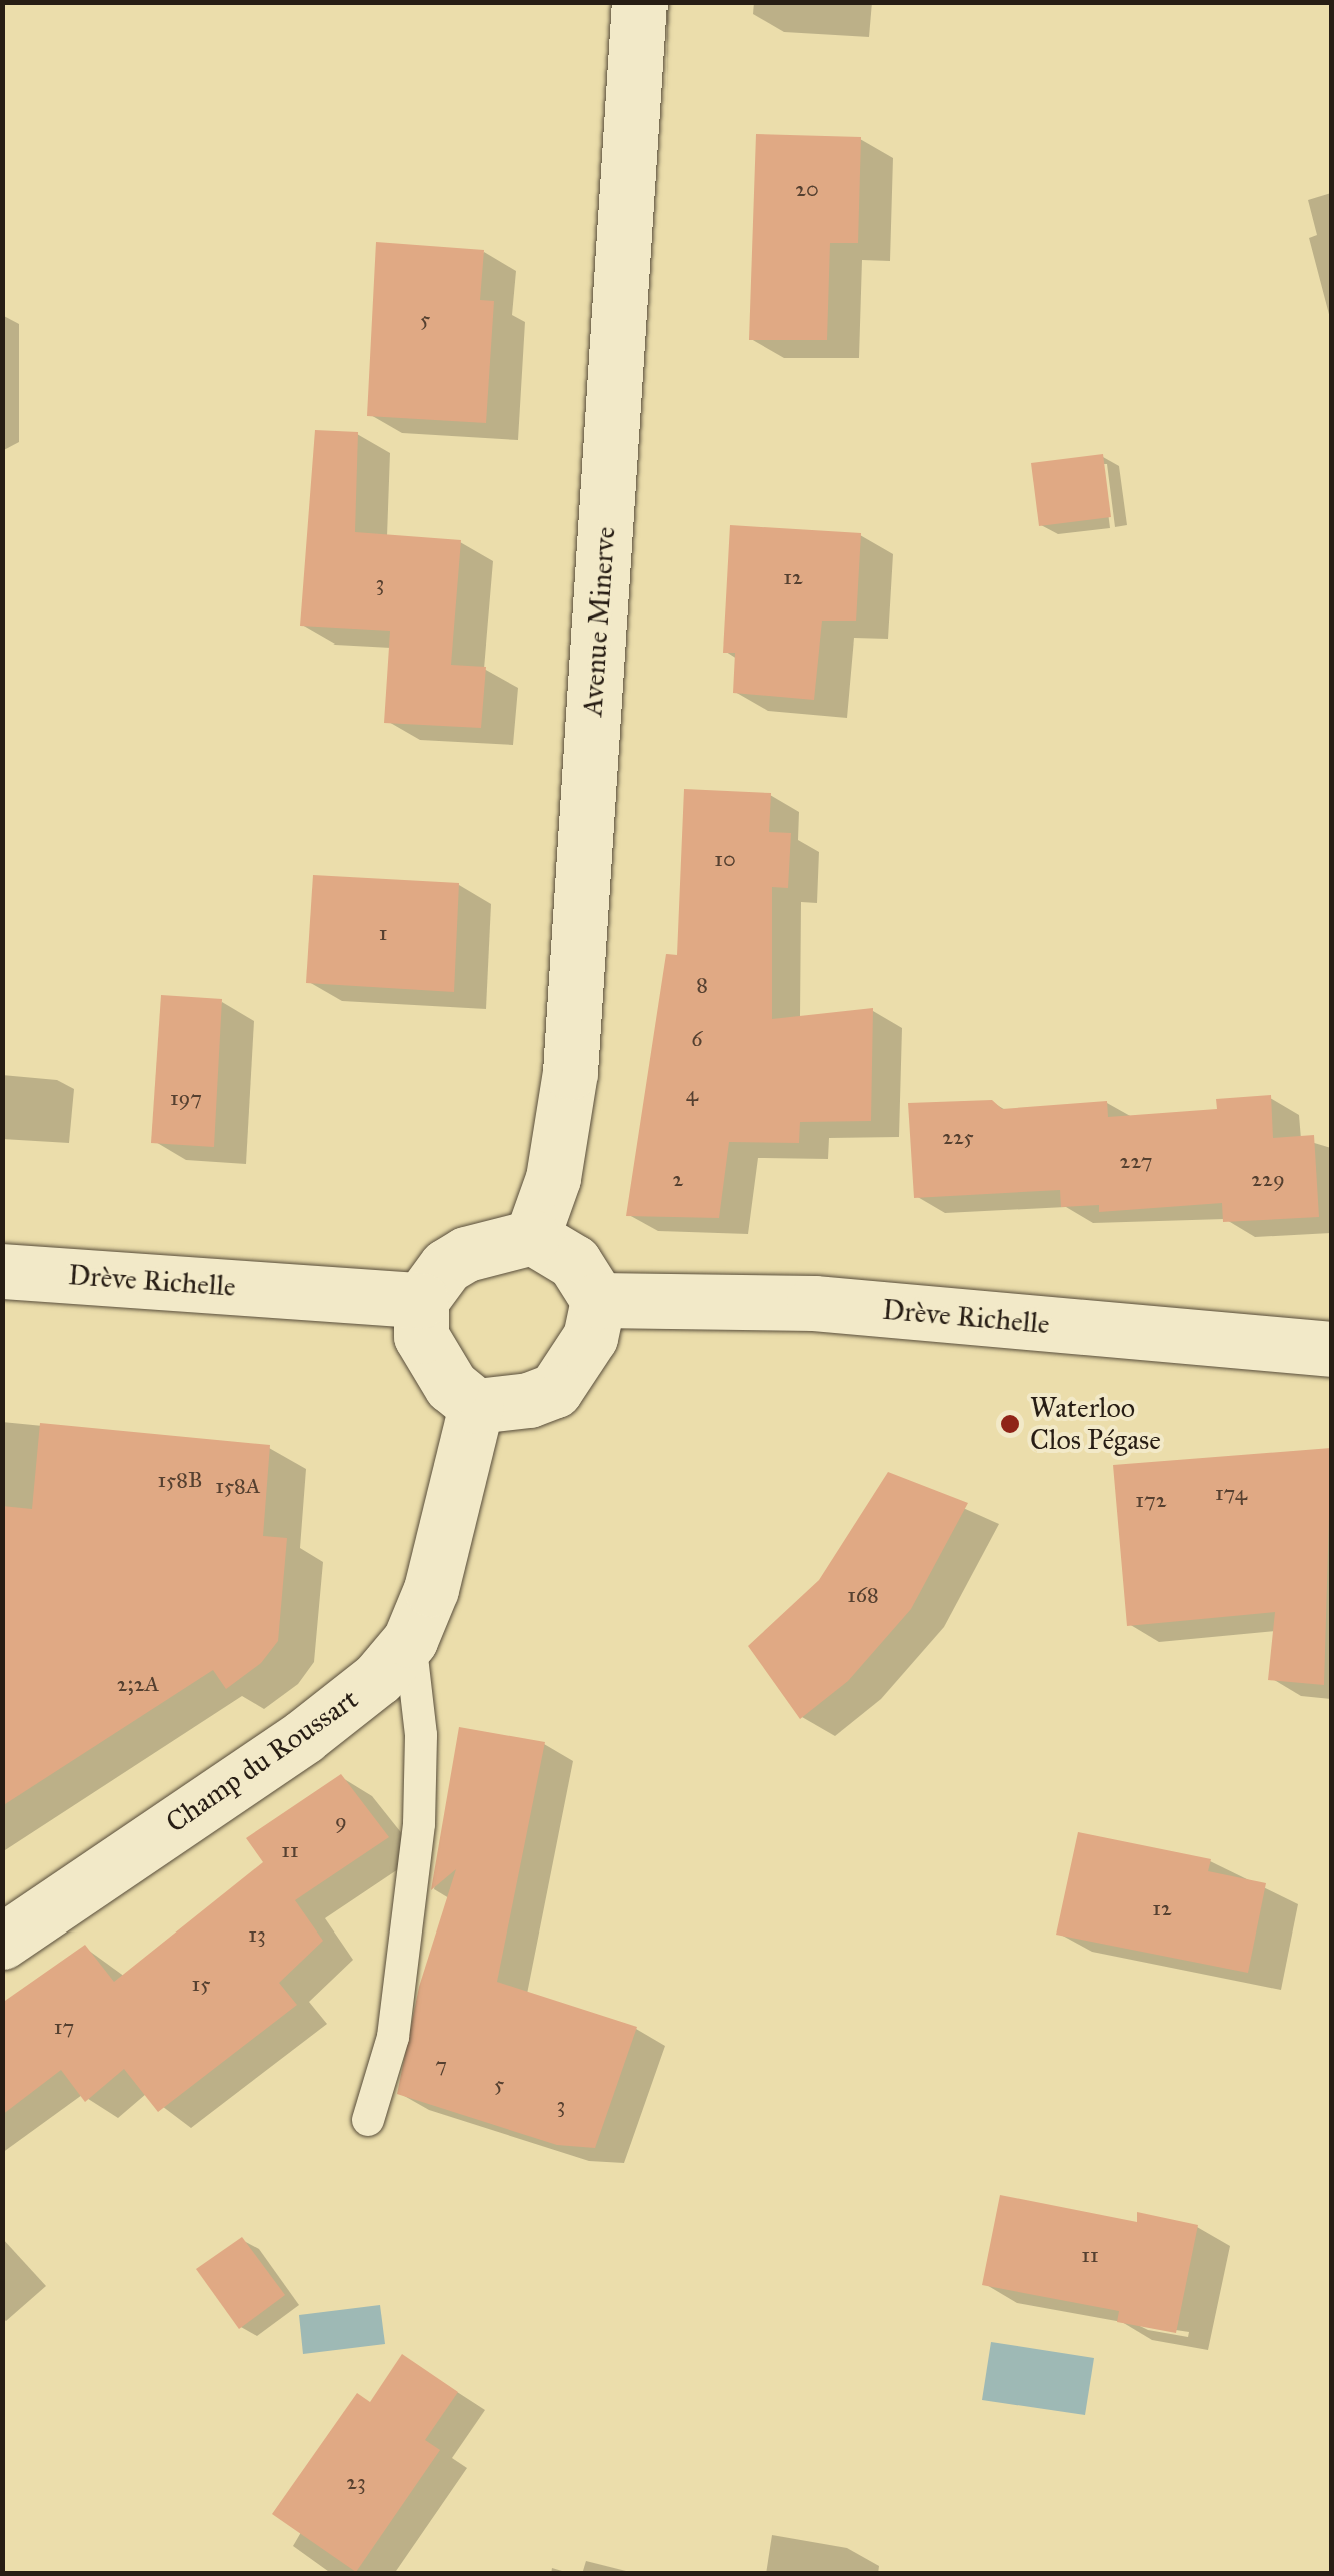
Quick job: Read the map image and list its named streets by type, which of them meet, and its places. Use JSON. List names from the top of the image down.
{
  "streets": {
    "street": ["Avenue Minerve", "Drève Richelle", "Champ du Roussart"]
  },
  "crossings": [
    ["Avenue Minerve", "Drève Richelle"],
    ["Avenue Minerve", "Champ du Roussart"],
    ["Drève Richelle", "Champ du Roussart"]
  ],
  "places": ["Waterloo Clos Pégase"],
  "house_numbers": [
    "20",
    "5",
    "12",
    "3",
    "10",
    "1",
    "8",
    "6",
    "4",
    "197",
    "225",
    "227",
    "2",
    "229",
    "158B",
    "158A",
    "174",
    "172",
    "168",
    "2;2A",
    "9",
    "11",
    "12",
    "13",
    "15",
    "17",
    "7",
    "5",
    "3",
    "11",
    "23"
  ]
}
